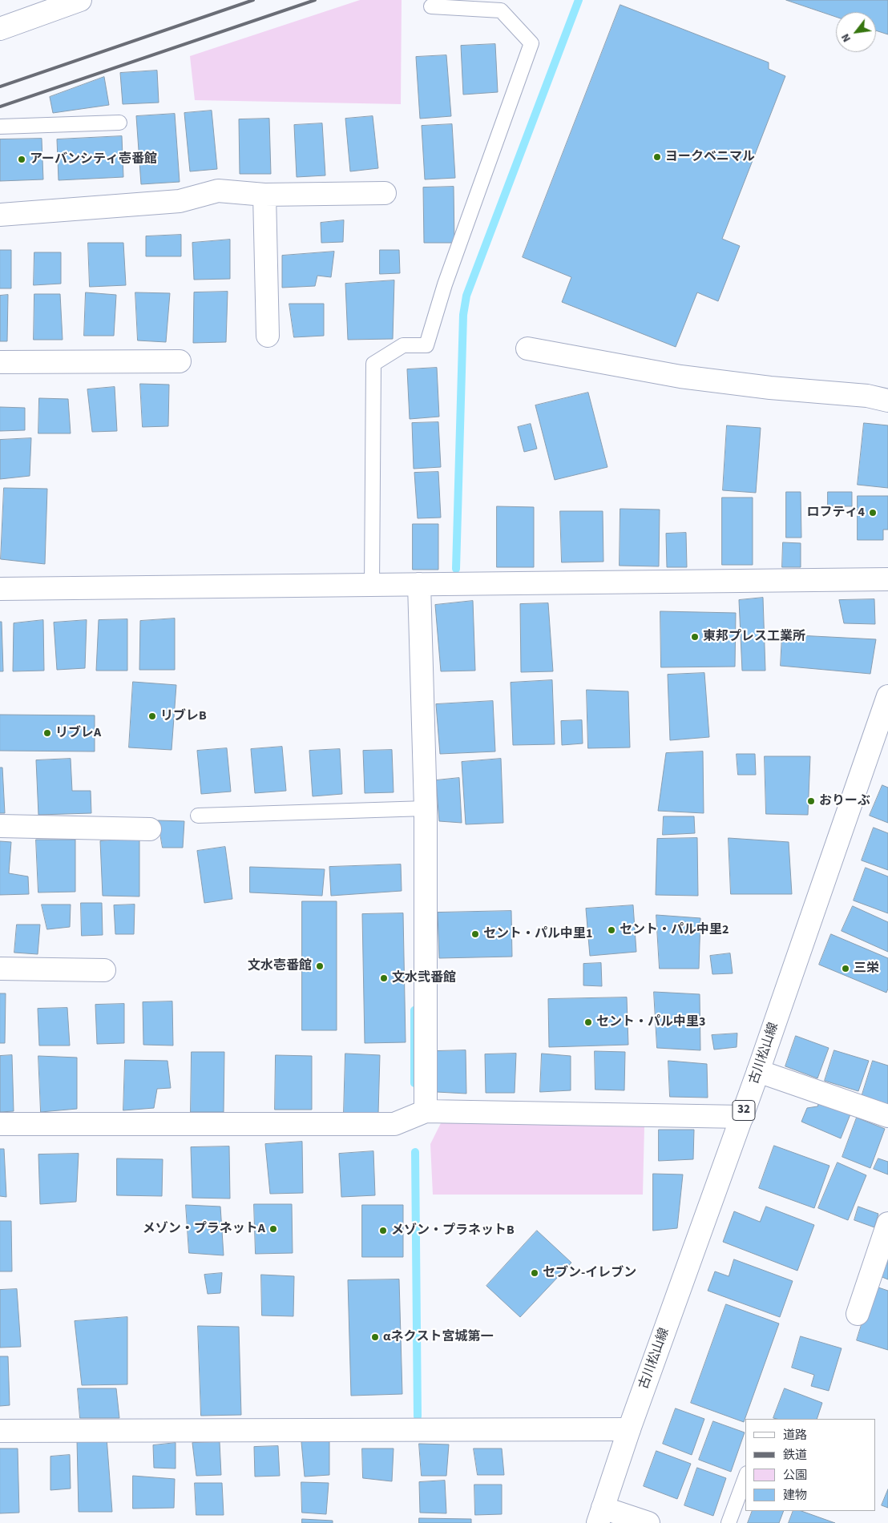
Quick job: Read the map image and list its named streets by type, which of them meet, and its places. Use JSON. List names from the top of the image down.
{
  "streets": {
    "street": ["古川松山線", "32"]
  },
  "places": [
    "ヨークベニマル",
    "アーバンシティ壱番館",
    "ロフティ4",
    "東邦プレス工業所",
    "リブレB",
    "リブレA",
    "おりーぶ",
    "セント・パル中里2",
    "セント・パル中里1",
    "文水壱番館",
    "三栄",
    "文水弐番館",
    "セント・パル中里3",
    "メゾン・プラネットA",
    "メゾン・プラネットB",
    "セブン-イレブン",
    "αネクスト宮城第一"
  ],
  "legend": [
    "道路",
    "鉄道",
    "公園",
    "建物"
  ],
  "north": "bottom left"
}
